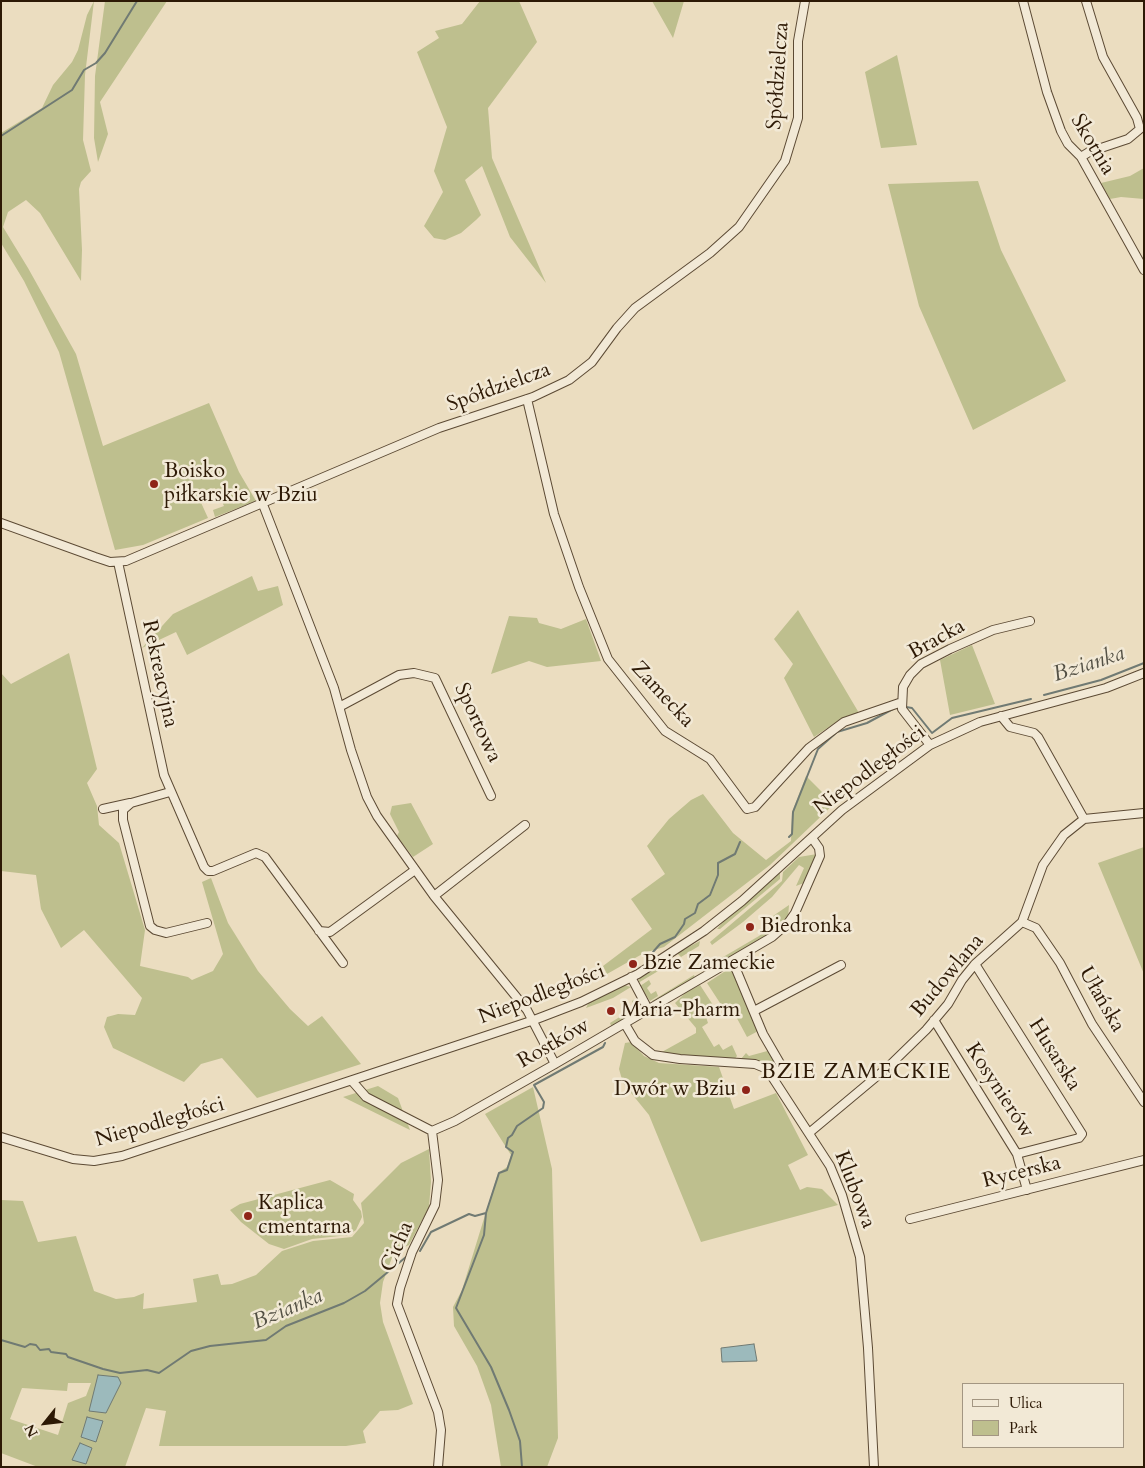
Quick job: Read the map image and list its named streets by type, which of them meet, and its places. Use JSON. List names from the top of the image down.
{
  "streets": {
    "street": [
      "Spółdzielcza",
      "Skotnia",
      "Bracka",
      "Rekreacyjna",
      "Zamecka",
      "Sportowa",
      "Niepodległości",
      "Budowlana",
      "Ułańska",
      "Rostków",
      "Husarska",
      "Kosynierów",
      "Rycerska",
      "Klubowa",
      "Cicha"
    ]
  },
  "crossings": [
    ["Spółdzielcza", "Rekreacyjna"],
    ["Spółdzielcza", "Zamecka"],
    ["Bracka", "Zamecka"],
    ["Niepodległości", "Rostków"],
    ["Budowlana", "Ułańska"],
    ["Budowlana", "Husarska"],
    ["Budowlana", "Kosynierów"],
    ["Budowlana", "Klubowa"],
    ["Rostków", "Cicha"],
    ["Husarska", "Kosynierów"]
  ],
  "districts": ["BZIE ZAMECKIE"],
  "water": ["Bzianka"],
  "places": [
    "Boisko piłkarskie w Bziu",
    "Biedronka",
    "Bzie Zameckie",
    "Maria-Pharm",
    "Dwór w Bziu",
    "Kaplica cmentarna"
  ],
  "legend": ["Ulica", "Park"],
  "north": "bottom left"
}
